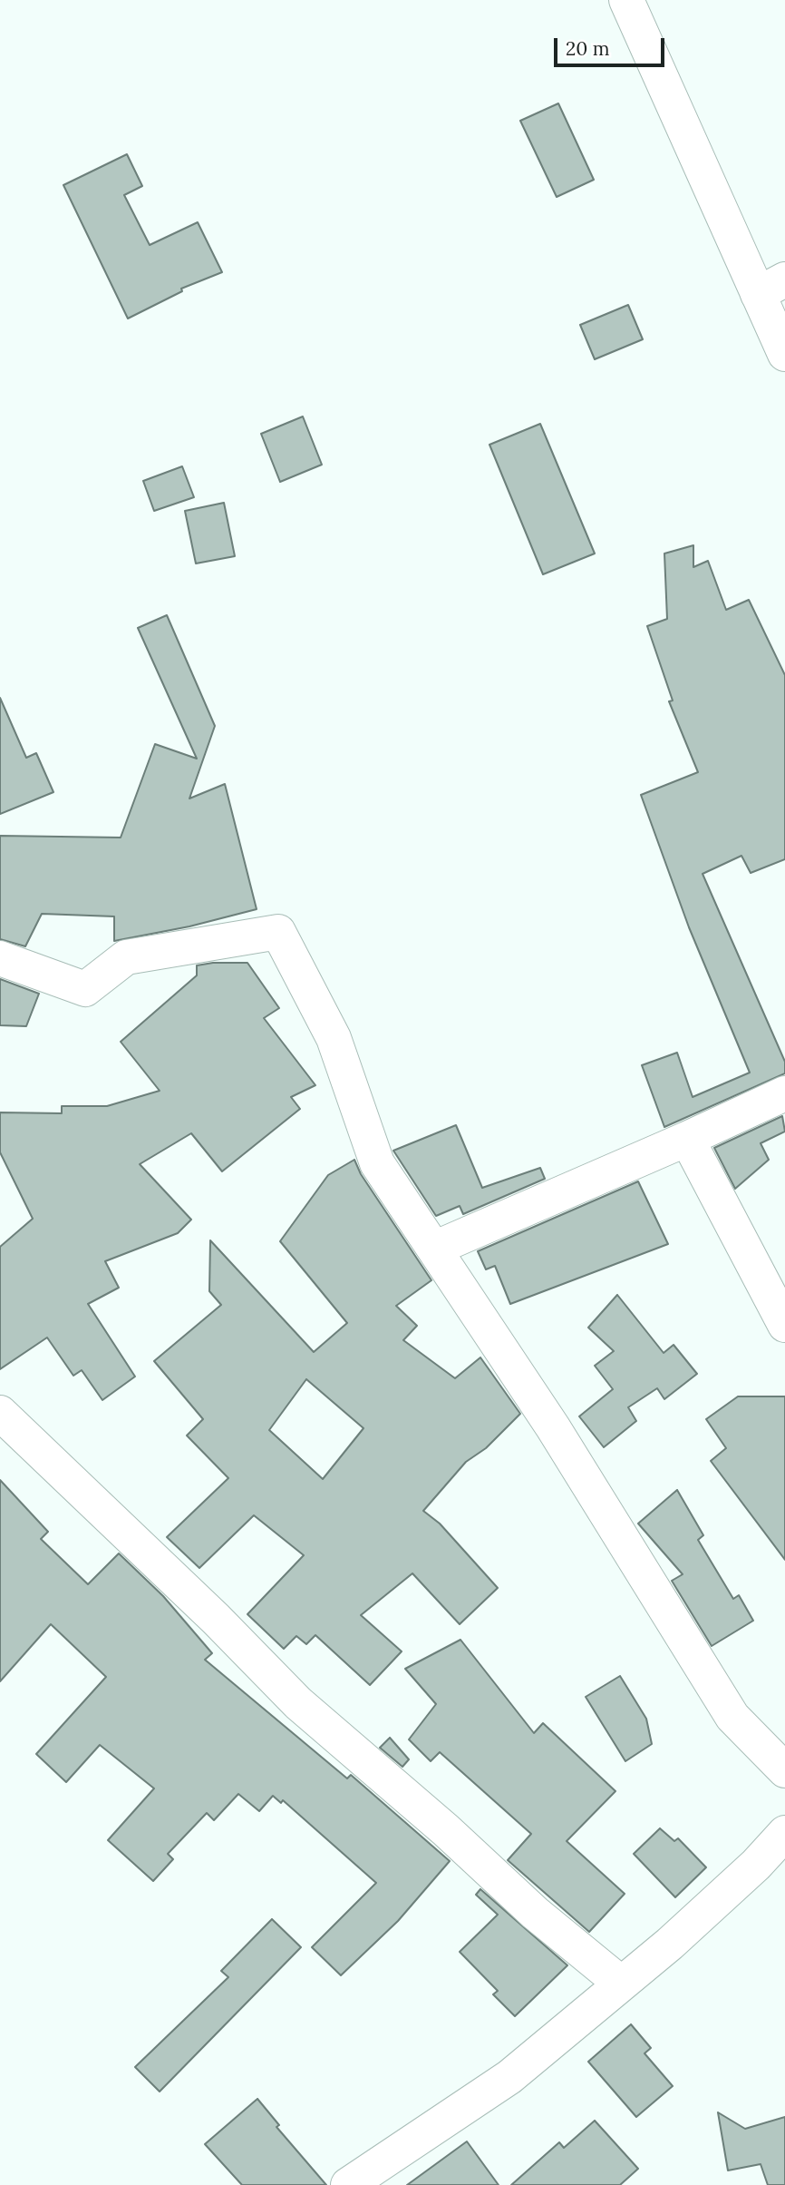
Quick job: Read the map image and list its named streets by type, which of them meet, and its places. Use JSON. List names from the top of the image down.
{
  "scale_bar": "20 m"
}
